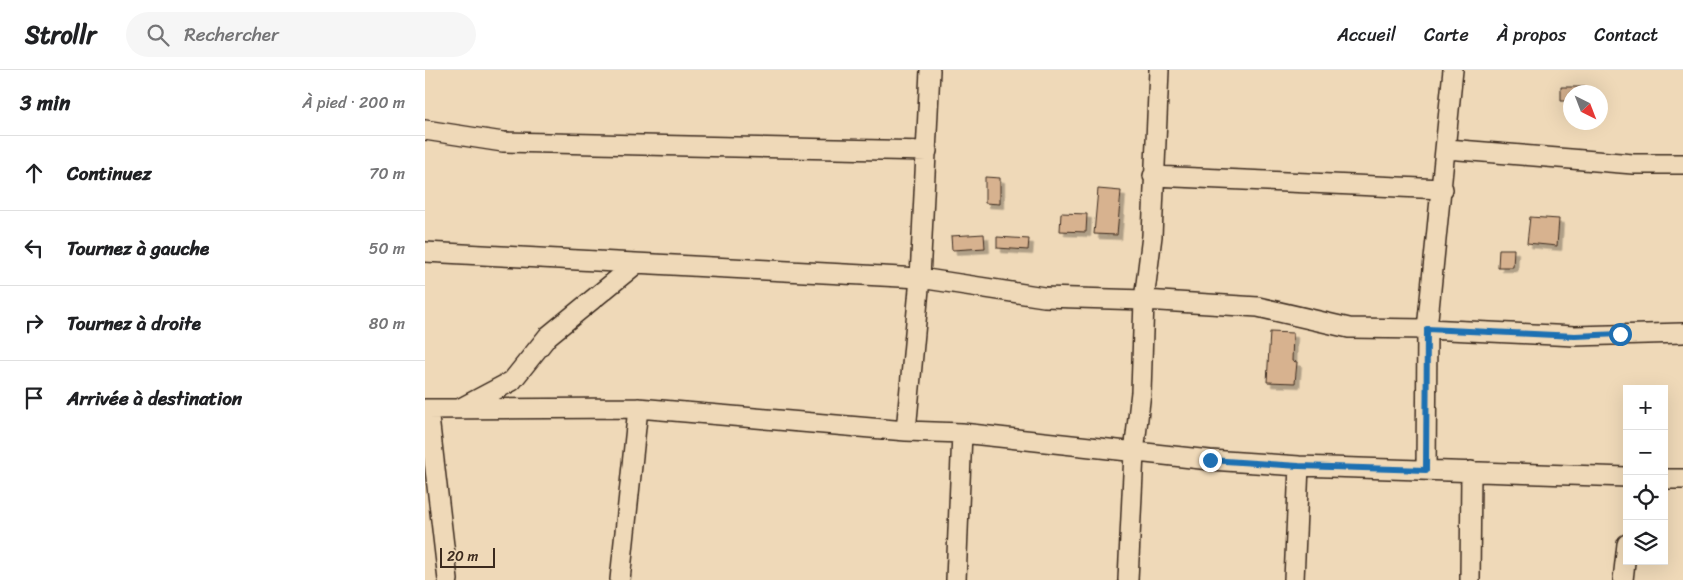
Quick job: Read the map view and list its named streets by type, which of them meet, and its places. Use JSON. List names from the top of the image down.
{
  "scale_bar": "20 m",
  "north": "bottom right",
  "page": {
    "header": "Strollr",
    "search": "Rechercher",
    "nav": [
      "Accueil",
      "Carte",
      "À propos",
      "Contact"
    ],
    "heading": ["3 min", "À pied · 200 m"],
    "list": [
      ["Continuez", "70 m"],
      ["Tournez à gauche", "50 m"],
      ["Tournez à droite", "80 m"],
      "Arrivée à destination"
    ],
    "map_buttons": ["+", "−"],
    "scale": "20 m"
  }
}
